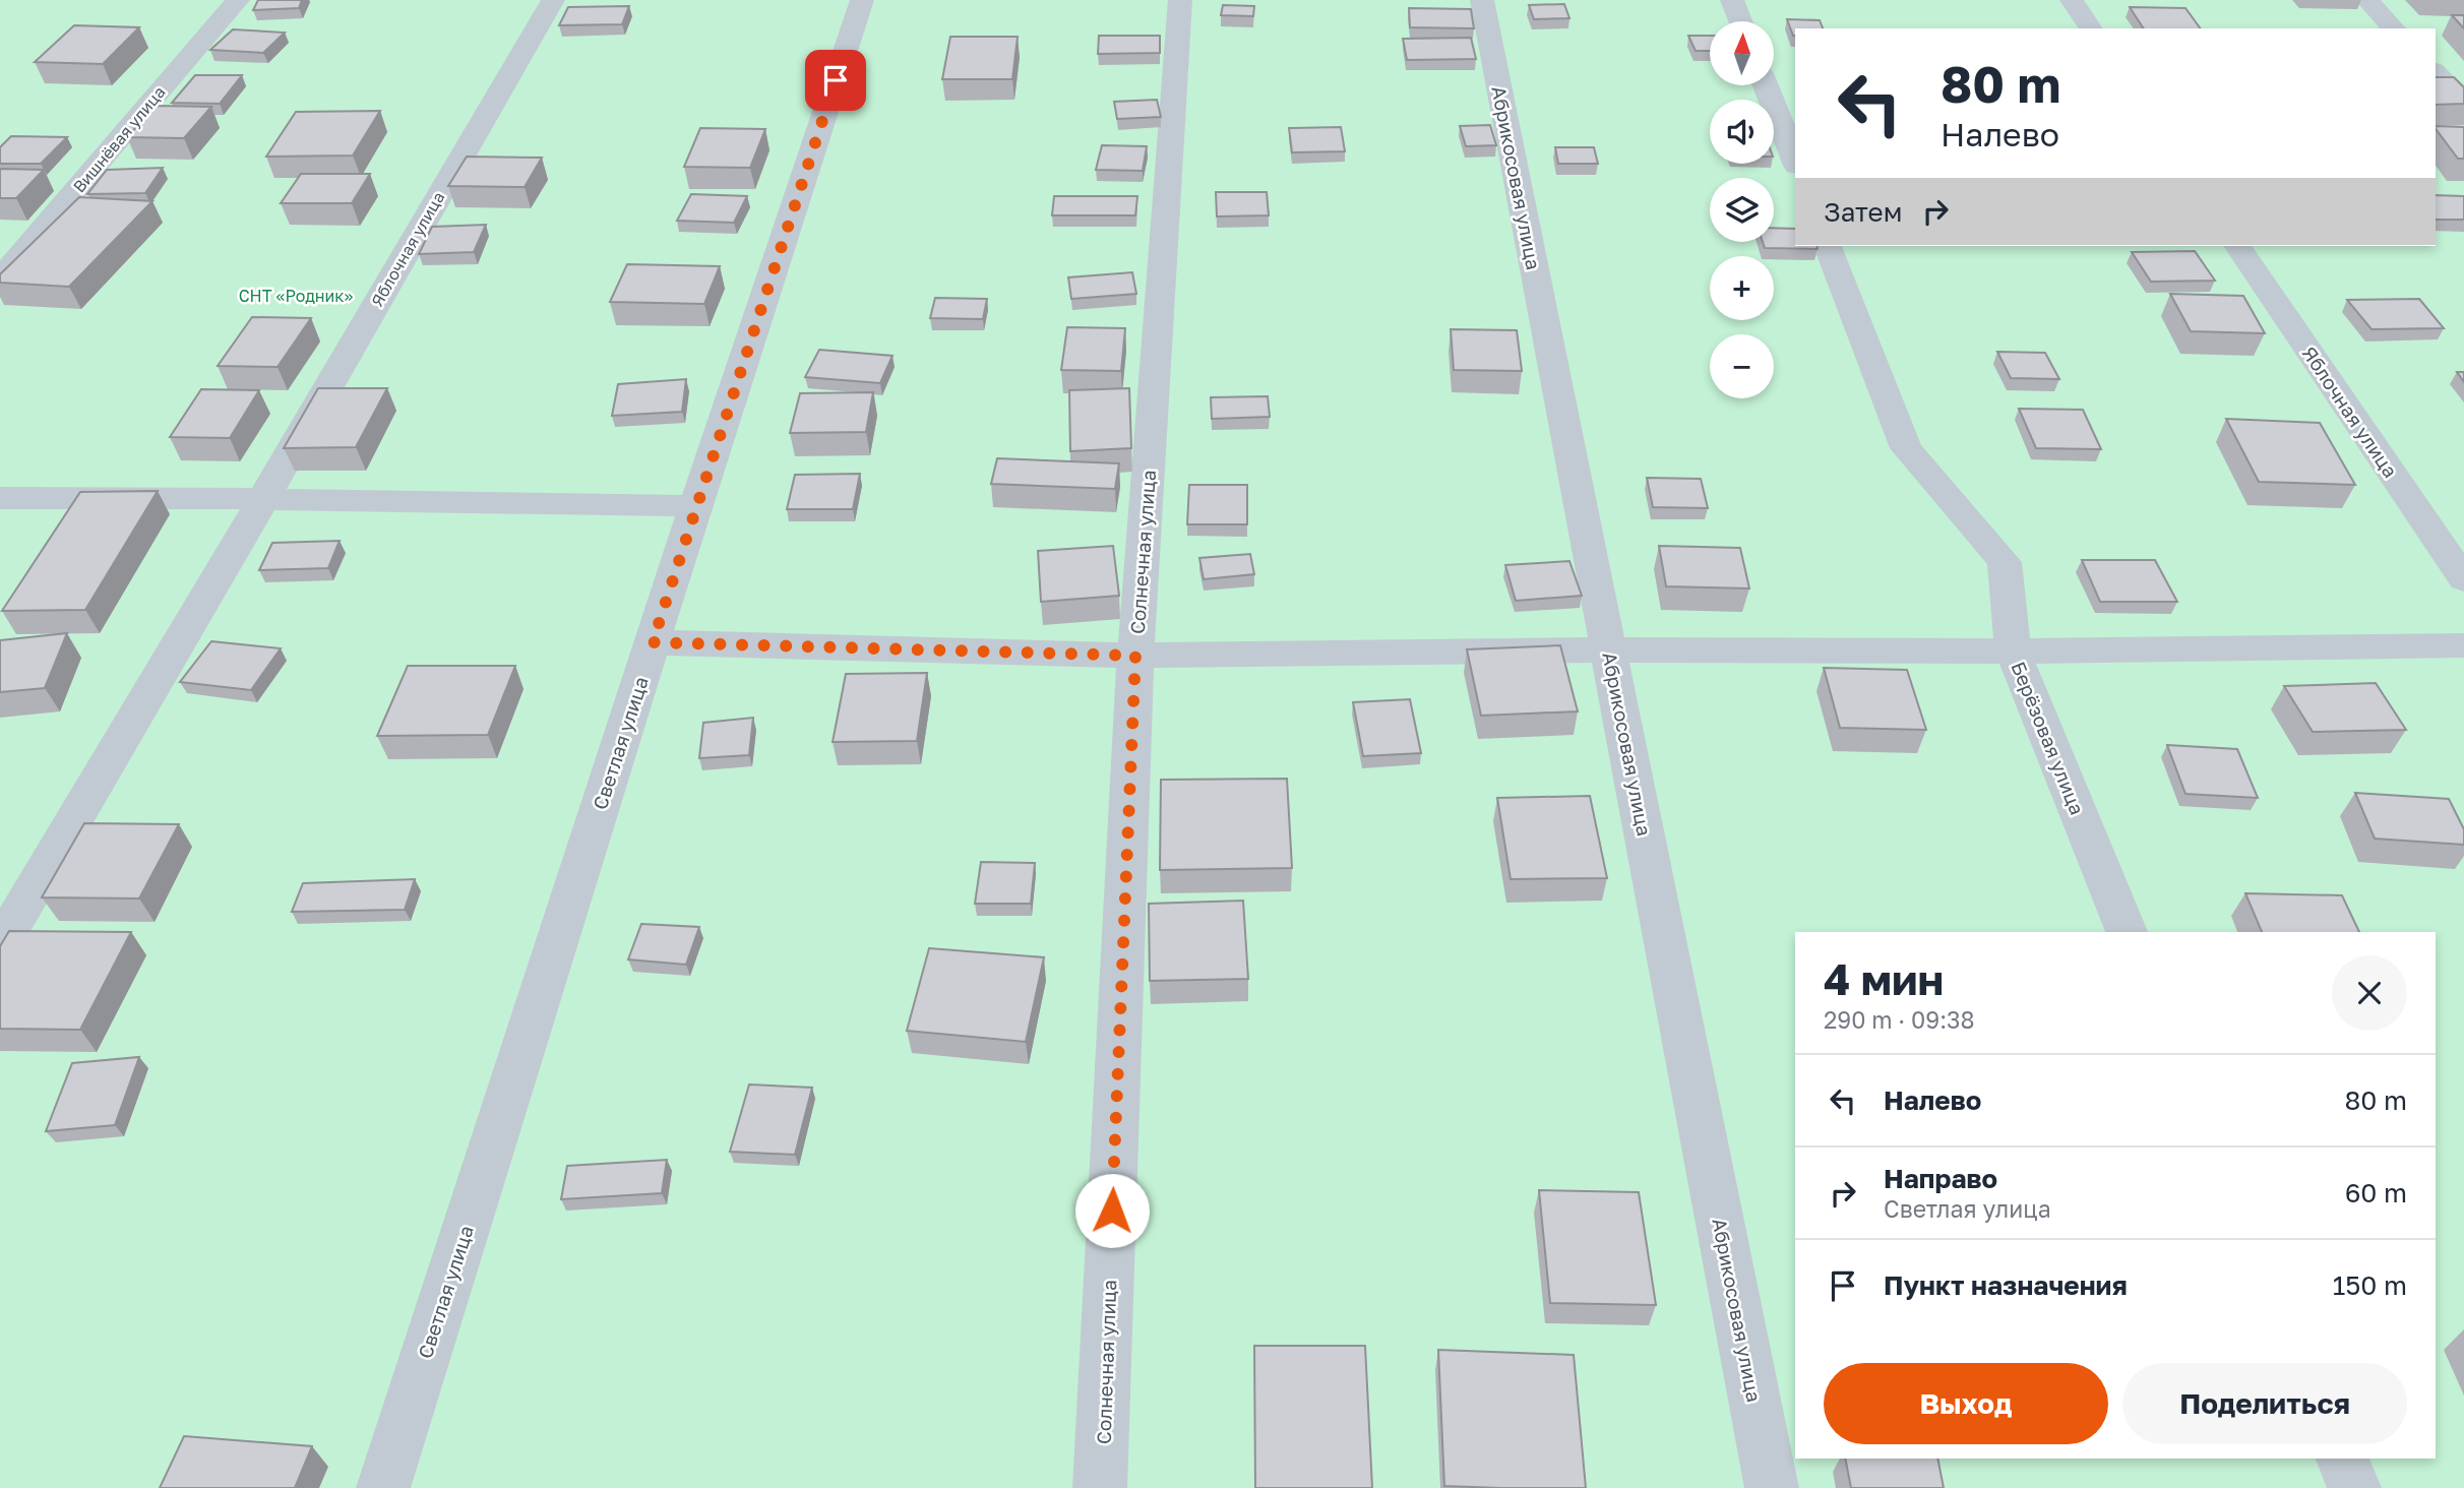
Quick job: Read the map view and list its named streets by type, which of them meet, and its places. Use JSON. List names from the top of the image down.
{
  "streets": {
    "street": [
      "Вишнёвая улица",
      "Абрикосовая улица",
      "Яблочная улица",
      "Солнечная улица",
      "Берёзовая улица",
      "Светлая улица"
    ]
  },
  "parks": ["СНТ «Родник»"],
  "north": "top",
  "page": {
    "map_buttons": ["+", "−"],
    "turn": ["80 m", "Налево"],
    "then": "Затем",
    "heading": ["4 мин", "290 m · 09:38"],
    "list": [
      {
        "name": "Налево",
        "value": "80 m"
      },
      {
        "name": "Направо",
        "note": "Светлая улица",
        "value": "60 m"
      },
      {
        "name": "Пункт назначения",
        "value": "150 m"
      }
    ],
    "buttons": ["Выход", "Поделиться"]
  }
}
